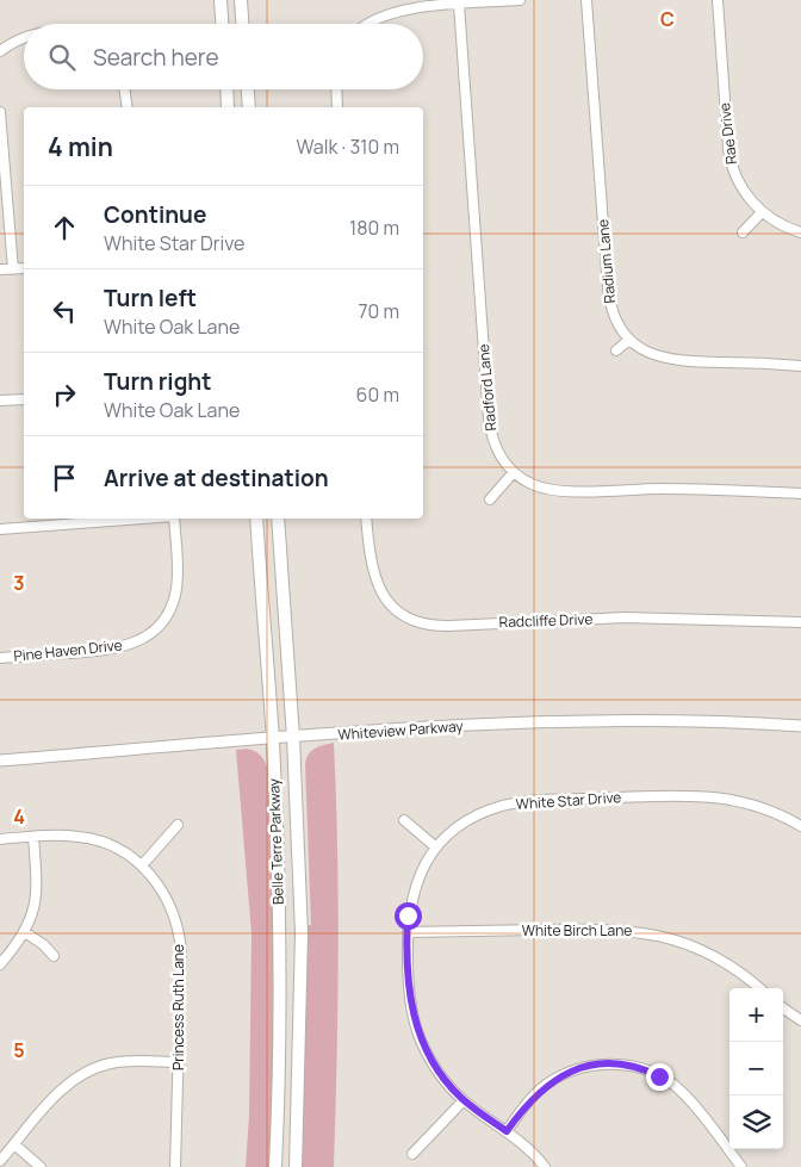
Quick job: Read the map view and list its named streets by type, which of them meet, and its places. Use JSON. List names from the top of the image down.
{
  "streets": {
    "main road": ["Belle Terre Parkway"],
    "street": [
      "Rae Drive",
      "Radium Lane",
      "Radford Lane",
      "Radcliffe Drive",
      "Pine Haven Drive",
      "Whiteview Parkway",
      "White Star Drive",
      "White Birch Lane",
      "Princess Ruth Lane"
    ]
  },
  "crossings": [
    ["Whiteview Parkway", "Belle Terre Parkway"],
    ["White Star Drive", "White Birch Lane"]
  ],
  "page": {
    "search": "Search here",
    "heading": ["4 min", "Walk · 310 m"],
    "list": [
      ["Continue", "White Star Drive", "180 m"],
      ["Turn left", "White Oak Lane", "70 m"],
      ["Turn right", "White Oak Lane", "60 m"],
      "Arrive at destination"
    ],
    "map_buttons": ["+", "−"]
  },
  "grid": {
    "columns": ["C"],
    "rows": ["3", "4", "5"]
  }
}
